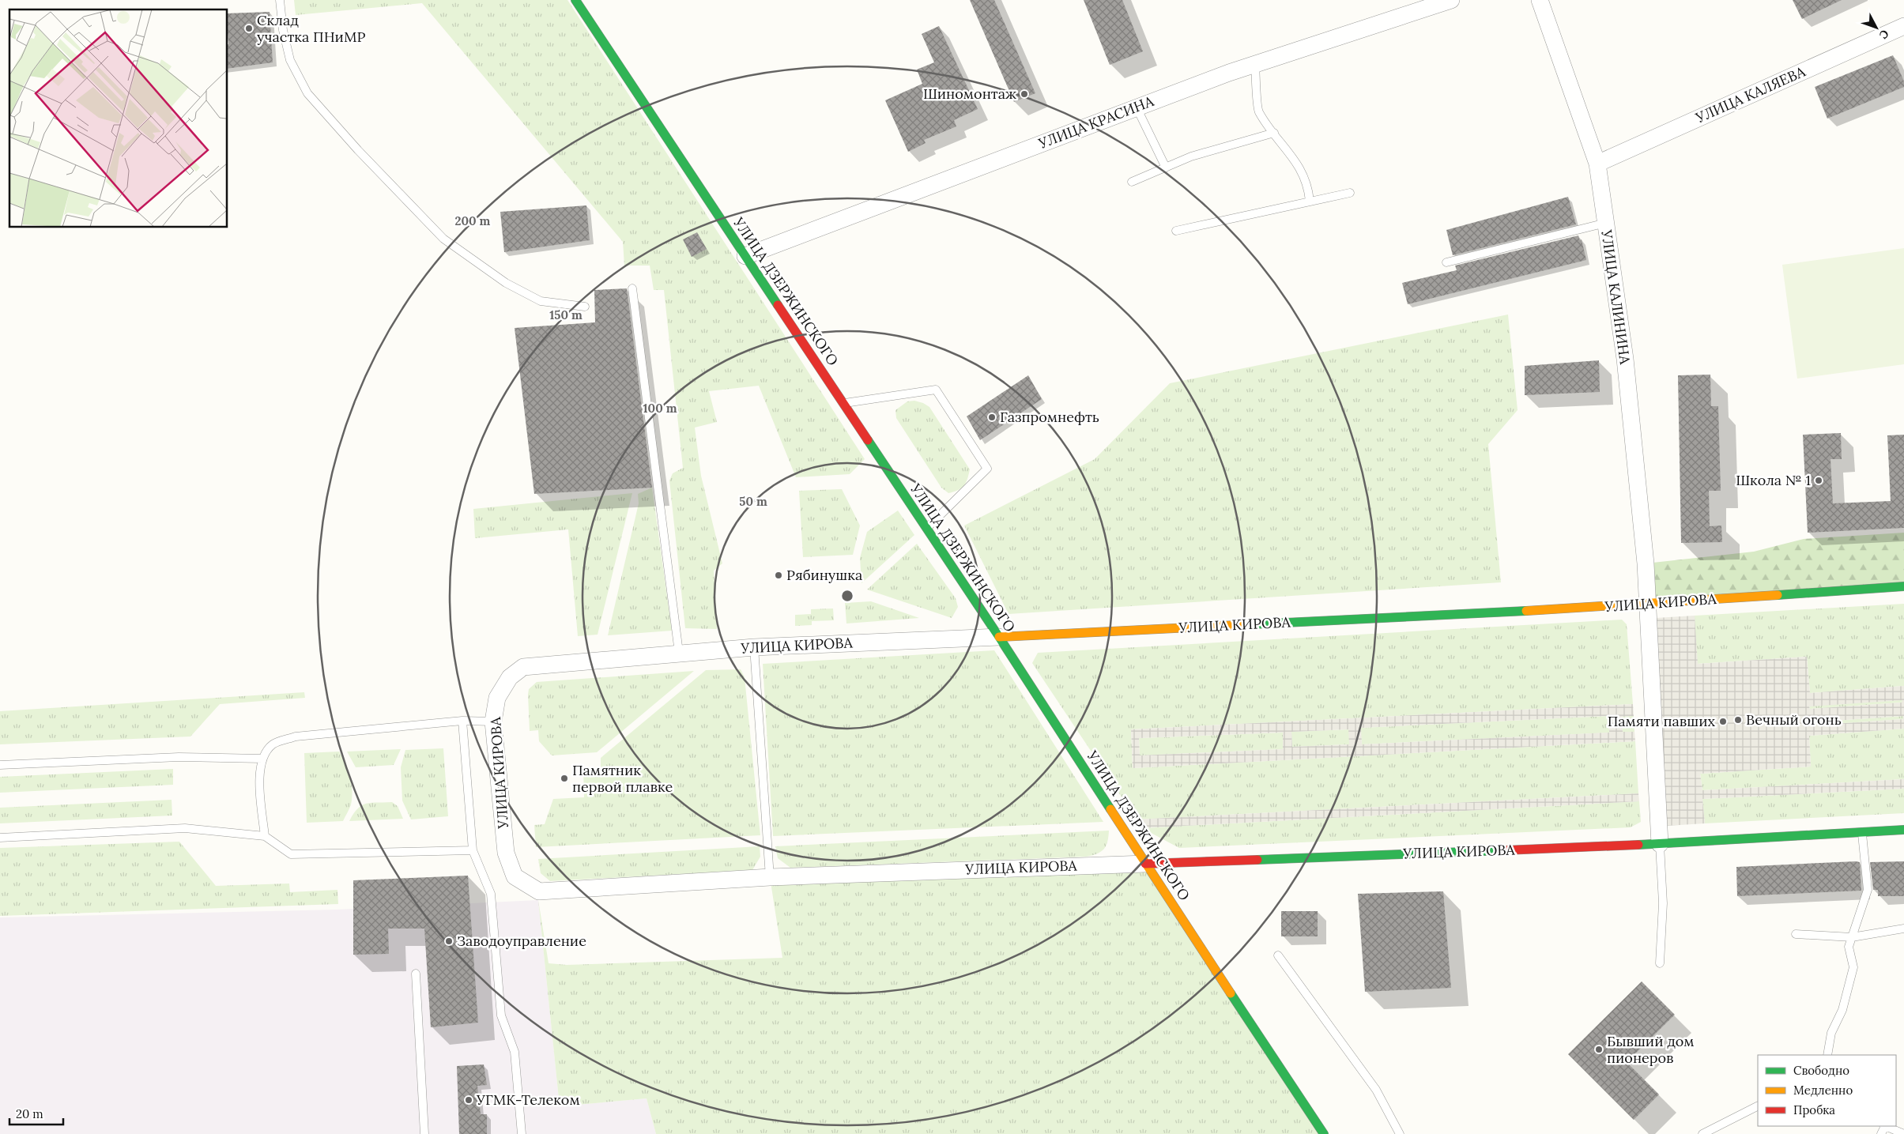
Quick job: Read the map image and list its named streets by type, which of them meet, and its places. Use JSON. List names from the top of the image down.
{
  "streets": {
    "street": [
      "УЛИЦА КАЛЯЕВА",
      "УЛИЦА КРАСИНА",
      "УЛИЦА ДЗЕРЖИНСКОГО",
      "УЛИЦА КАЛИНИНА",
      "УЛИЦА КИРОВА"
    ]
  },
  "crossings": [
    ["УЛИЦА КАЛЯЕВА", "УЛИЦА КАЛИНИНА"],
    ["УЛИЦА КРАСИНА", "УЛИЦА ДЗЕРЖИНСКОГО"],
    ["УЛИЦА ДЗЕРЖИНСКОГО", "УЛИЦА КИРОВА"],
    ["УЛИЦА КАЛИНИНА", "УЛИЦА КИРОВА"]
  ],
  "places": [
    "Склад участка ПНиМР",
    "Шиномонтаж",
    "Газпромнефть",
    "Школа № 1",
    "Рябинушка",
    "Вечный огонь",
    "Памяти павших",
    "Памятник первой плавке",
    "Заводоуправление",
    "Бывший дом пионеров",
    "УГМК-Телеком"
  ],
  "legend": ["Свободно", "Медленно", "Пробка"],
  "scale_bar": "20 m",
  "north": "bottom right",
  "rings": [
    "200 m",
    "150 m",
    "100 m",
    "50 m"
  ]
}
